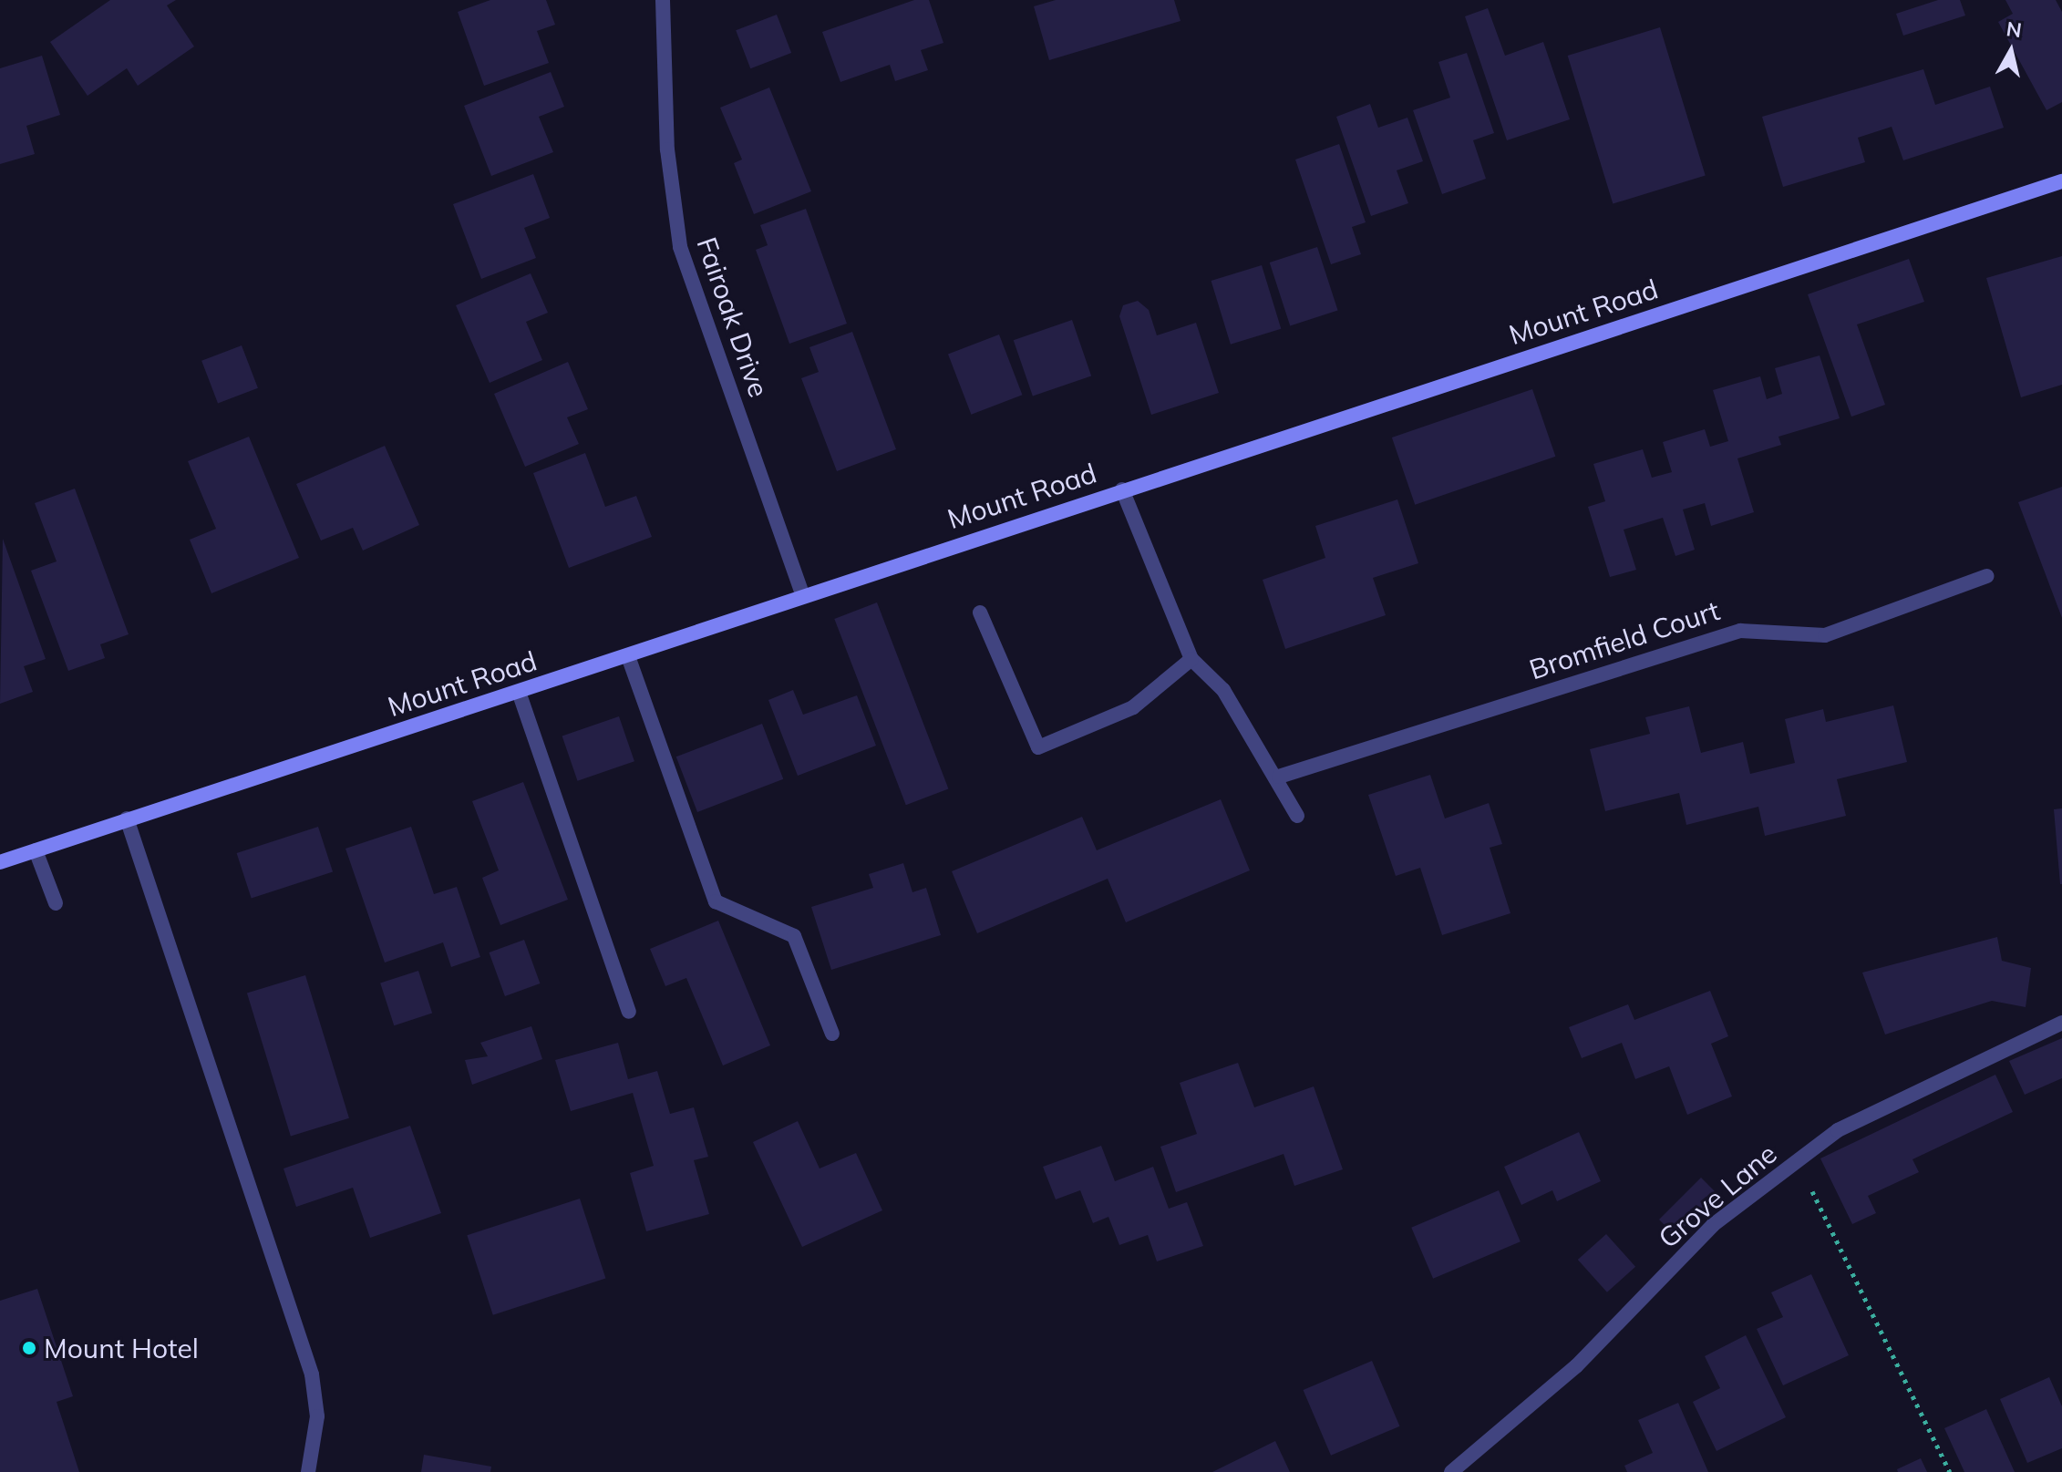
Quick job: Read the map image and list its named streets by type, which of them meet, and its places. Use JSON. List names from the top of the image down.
{
  "streets": {
    "street": [
      "Mount Road",
      "Fairoak Drive",
      "Bromfield Court",
      "Grove Lane"
    ]
  },
  "crossings": [
    ["Mount Road", "Fairoak Drive"]
  ],
  "places": ["Mount Hotel"],
  "north": "top"
}
